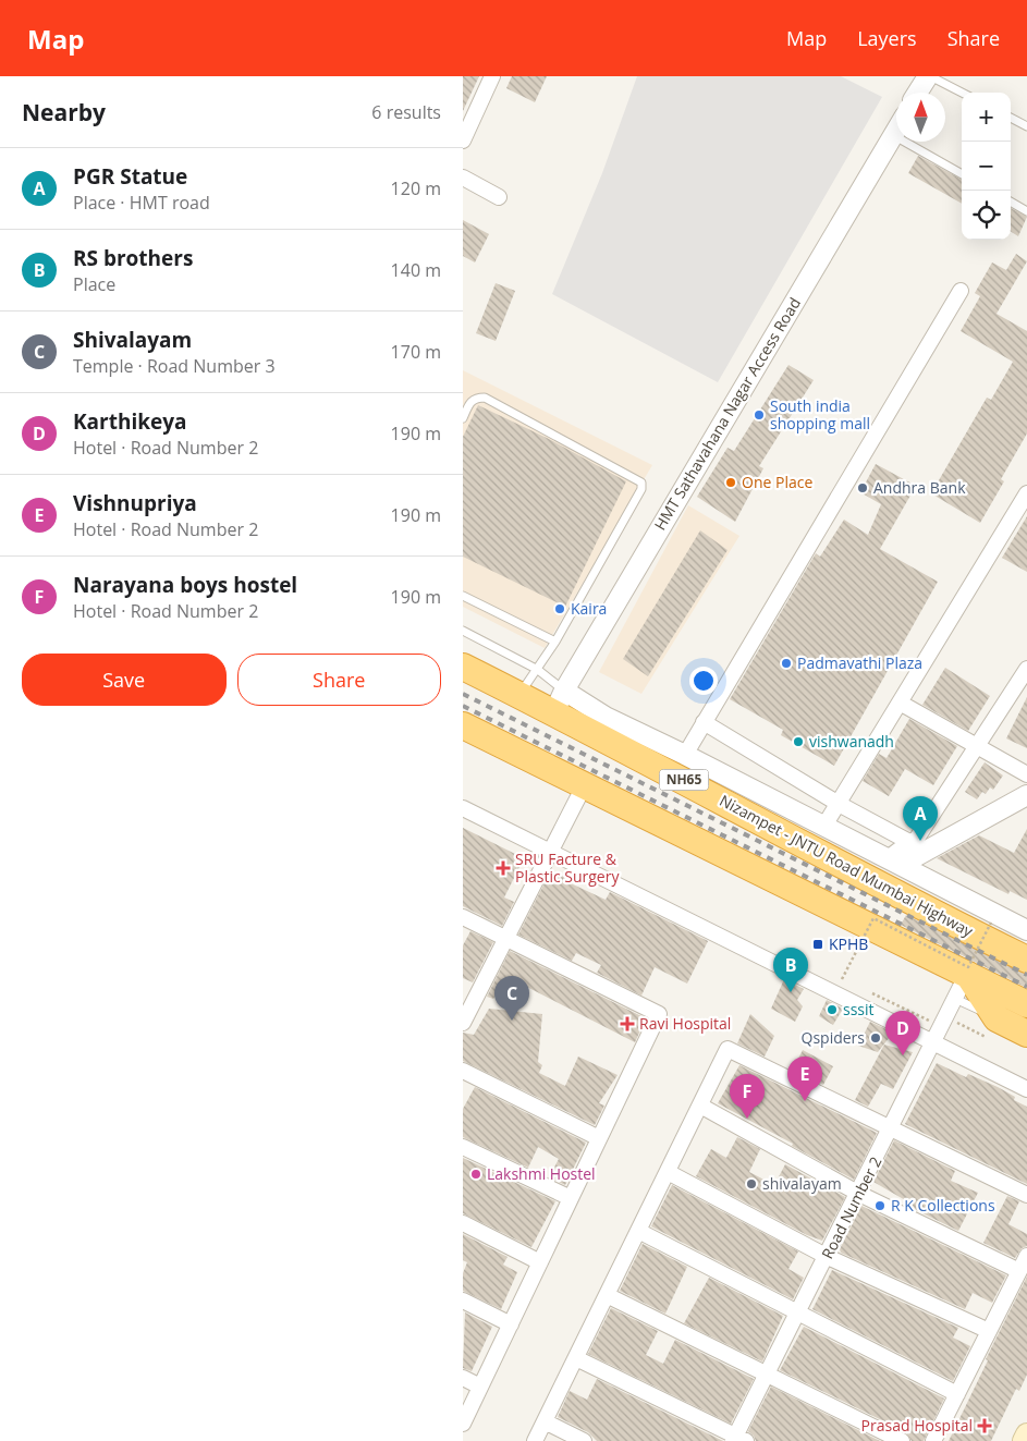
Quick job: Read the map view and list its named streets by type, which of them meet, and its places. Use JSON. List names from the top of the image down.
{
  "streets": {
    "highway": ["NH65", "Nizampet - JNTU Road Mumbai Highway"],
    "street": ["HMT Sathavahana Nagar Access Road", "Road Number 2"]
  },
  "crossings": [
    ["HMT Sathavahana Nagar Access Road", "Nizampet - JNTU Road Mumbai Highway"]
  ],
  "places": {
    "other": [
      "South india shopping mall",
      "One Place",
      "Andhra Bank",
      "Kaira",
      "Padmavathi Plaza",
      "vishwanadh",
      "sssit",
      "Qspiders",
      "Lakshmi Hostel",
      "shivalayam",
      "R K Collections"
    ],
    "health": ["SRU Facture & Plastic Surgery", "Ravi Hospital", "Prasad Hospital"],
    "transit": ["KPHB"]
  },
  "north": "top",
  "page": {
    "header": "Map",
    "nav": ["Map", "Layers", "Share"],
    "heading": ["Nearby", "6 results"],
    "map_buttons": ["+", "−"],
    "list": [
      {
        "mark": "A",
        "name": "PGR Statue",
        "note": "Place · HMT road",
        "value": "120 m"
      },
      {
        "mark": "B",
        "name": "RS brothers",
        "note": "Place",
        "value": "140 m"
      },
      {
        "mark": "C",
        "name": "Shivalayam",
        "note": "Temple · Road Number 3",
        "value": "170 m"
      },
      {
        "mark": "D",
        "name": "Karthikeya",
        "note": "Hotel · Road Number 2",
        "value": "190 m"
      },
      {
        "mark": "E",
        "name": "Vishnupriya",
        "note": "Hotel · Road Number 2",
        "value": "190 m"
      },
      {
        "mark": "F",
        "name": "Narayana boys hostel",
        "note": "Hotel · Road Number 2",
        "value": "190 m"
      }
    ],
    "buttons": ["Save", "Share"],
    "pins": [
      "A",
      "B",
      "C",
      "D",
      "E",
      "F"
    ]
  }
}
